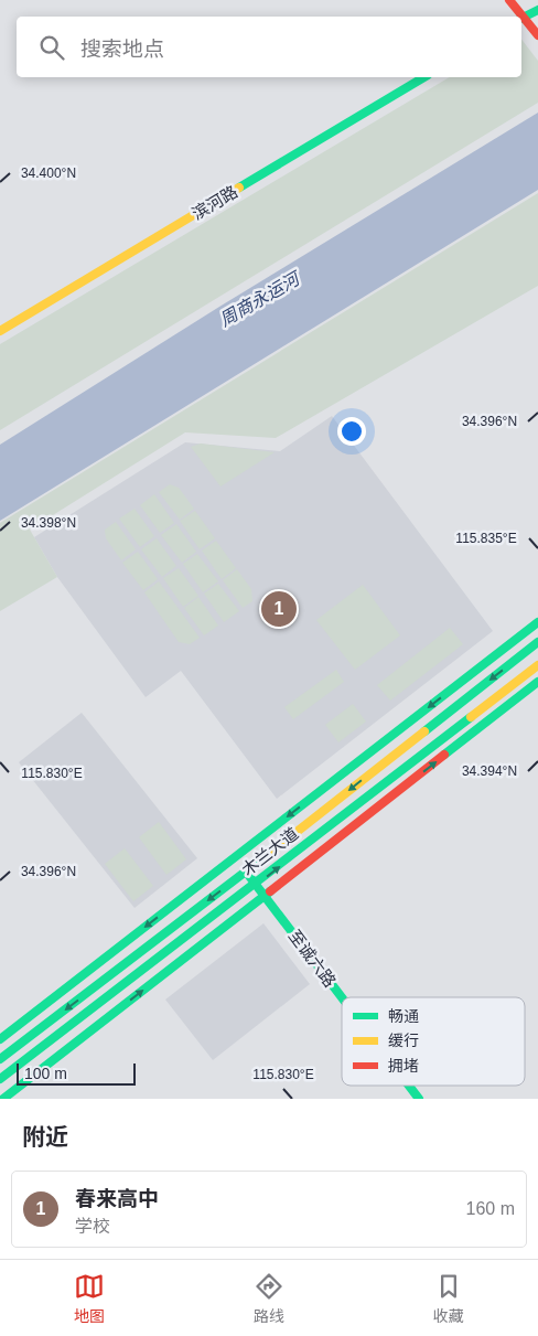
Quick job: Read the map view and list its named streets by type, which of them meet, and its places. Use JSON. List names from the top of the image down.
{
  "streets": {
    "main road": ["滨河路", "木兰大道", "至诚六路"]
  },
  "crossings": [
    ["木兰大道", "至诚六路"]
  ],
  "water": ["周商永运河"],
  "legend": ["畅通", "缓行", "拥堵"],
  "scale_bar": "100 m",
  "page": {
    "search": "搜索地点",
    "pins": "1",
    "scale": "100 m",
    "heading": "附近",
    "list": [
      {
        "mark": "1",
        "name": "春来高中",
        "note": "学校",
        "value": "160 m"
      }
    ],
    "nav": ["地图", "路线", "收藏"]
  },
  "coordinates": [
    "34.400°N",
    "34.396°N",
    "34.398°N",
    "115.835°E",
    "34.394°N",
    "115.830°E"
  ]
}
